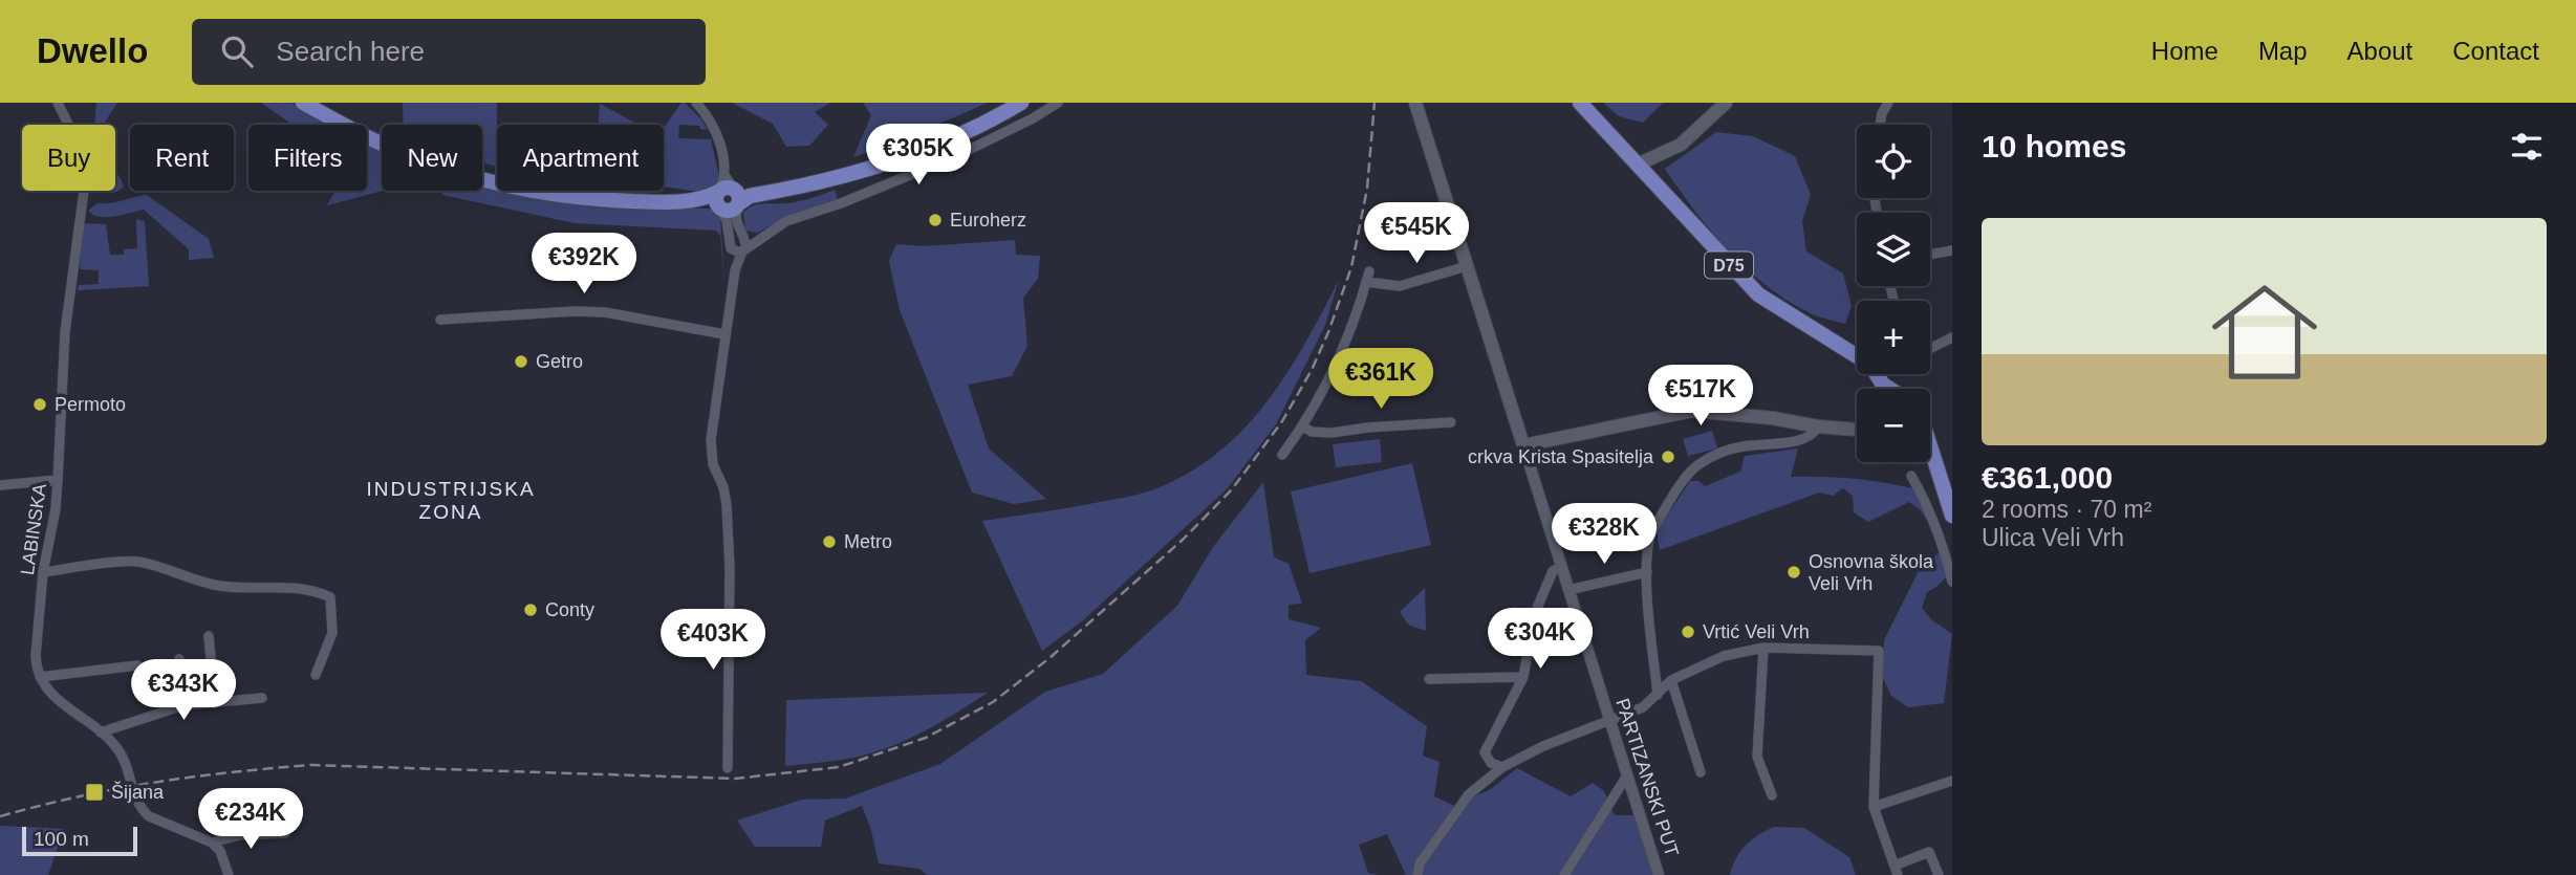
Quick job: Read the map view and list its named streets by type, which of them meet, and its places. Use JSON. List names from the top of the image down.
{
  "streets": {
    "main road": ["D75", "PARTIZANSKI PUT"],
    "street": ["LABINSKA"]
  },
  "districts": ["INDUSTRIJSKA ZONA"],
  "places": {
    "other": [
      "Euroherz",
      "Getro",
      "Permoto",
      "crkva Krista Spasitelja",
      "Metro",
      "Osnovna škola Veli Vrh",
      "Conty",
      "Vrtić Veli Vrh"
    ],
    "transit": ["Šijana"]
  },
  "scale_bar": "100 m",
  "page": {
    "header": "Dwello",
    "search": "Search here",
    "nav": [
      "Home",
      "Map",
      "About",
      "Contact"
    ],
    "heading": "10 homes",
    "price": [
      "€305K",
      "€545K",
      "€392K",
      "€361K",
      "€517K",
      "€328K",
      "€304K",
      "€403K",
      "€343K",
      "€234K"
    ],
    "map_buttons": ["+", "−"],
    "chip": [
      "Buy",
      "Rent",
      "Filters",
      "New",
      "Apartment"
    ],
    "list": [
      {
        "name": "€361,000",
        "note": "2 rooms · 70 m² · Ulica Veli Vrh"
      }
    ],
    "scale": "100 m"
  }
}
